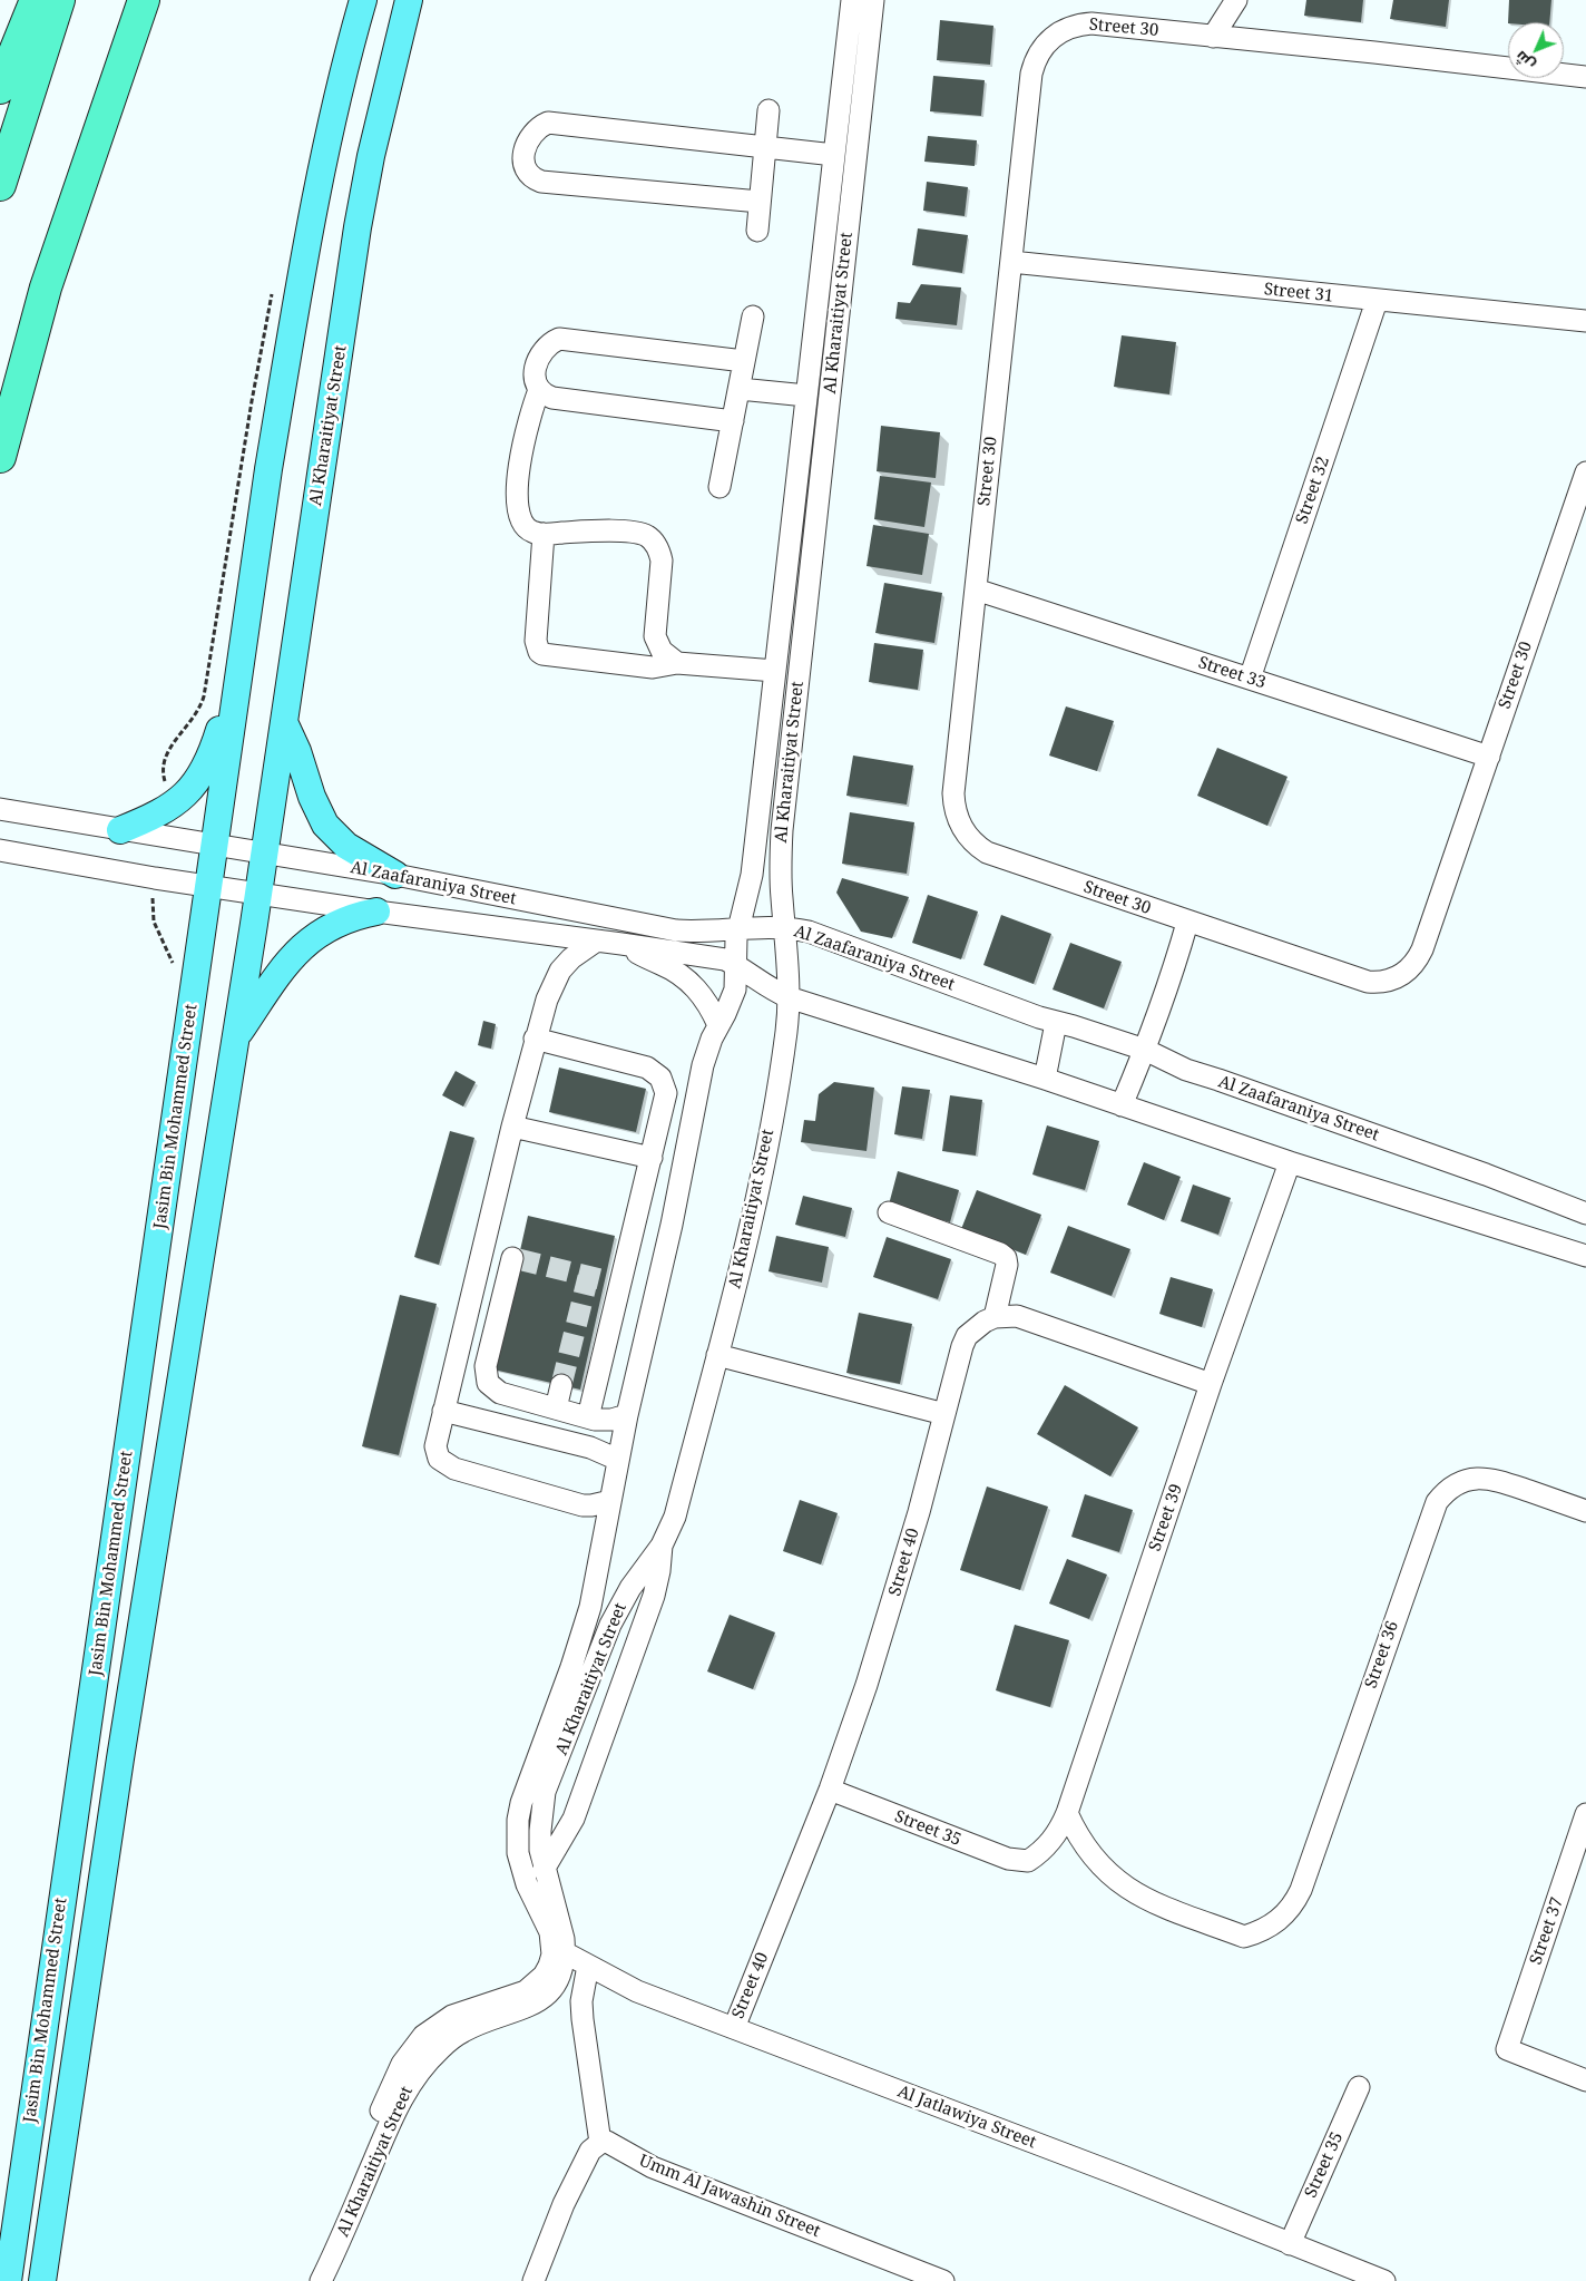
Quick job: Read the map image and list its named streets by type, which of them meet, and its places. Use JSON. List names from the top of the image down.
{
  "streets": {
    "main road": ["Al Kharaitiyat Street", "Jasim Bin Mohammed Street"],
    "street": [
      "Street 30",
      "Street 31",
      "Street 32",
      "Street 33",
      "Al Zaafaraniya Street",
      "Street 39",
      "Street 40",
      "Street 36",
      "Street 35",
      "Street 37",
      "Al Jatlawiya Street",
      "Umm Al Jawashin Street"
    ]
  },
  "crossings": [
    ["Street 30", "Street 31"],
    ["Street 30", "Street 33"],
    ["Street 31", "Street 32"],
    ["Al Kharaitiyat Street", "Al Zaafaraniya Street"],
    ["Al Kharaitiyat Street", "Jasim Bin Mohammed Street"],
    ["Al Kharaitiyat Street", "Al Jatlawiya Street"],
    ["Street 32", "Street 33"],
    ["Al Zaafaraniya Street", "Jasim Bin Mohammed Street"],
    ["Al Zaafaraniya Street", "Street 39"],
    ["Street 39", "Street 36"],
    ["Street 39", "Street 35"],
    ["Street 40", "Street 35"],
    ["Street 40", "Al Jatlawiya Street"],
    ["Street 35", "Al Jatlawiya Street"]
  ],
  "north": "bottom left"
}
